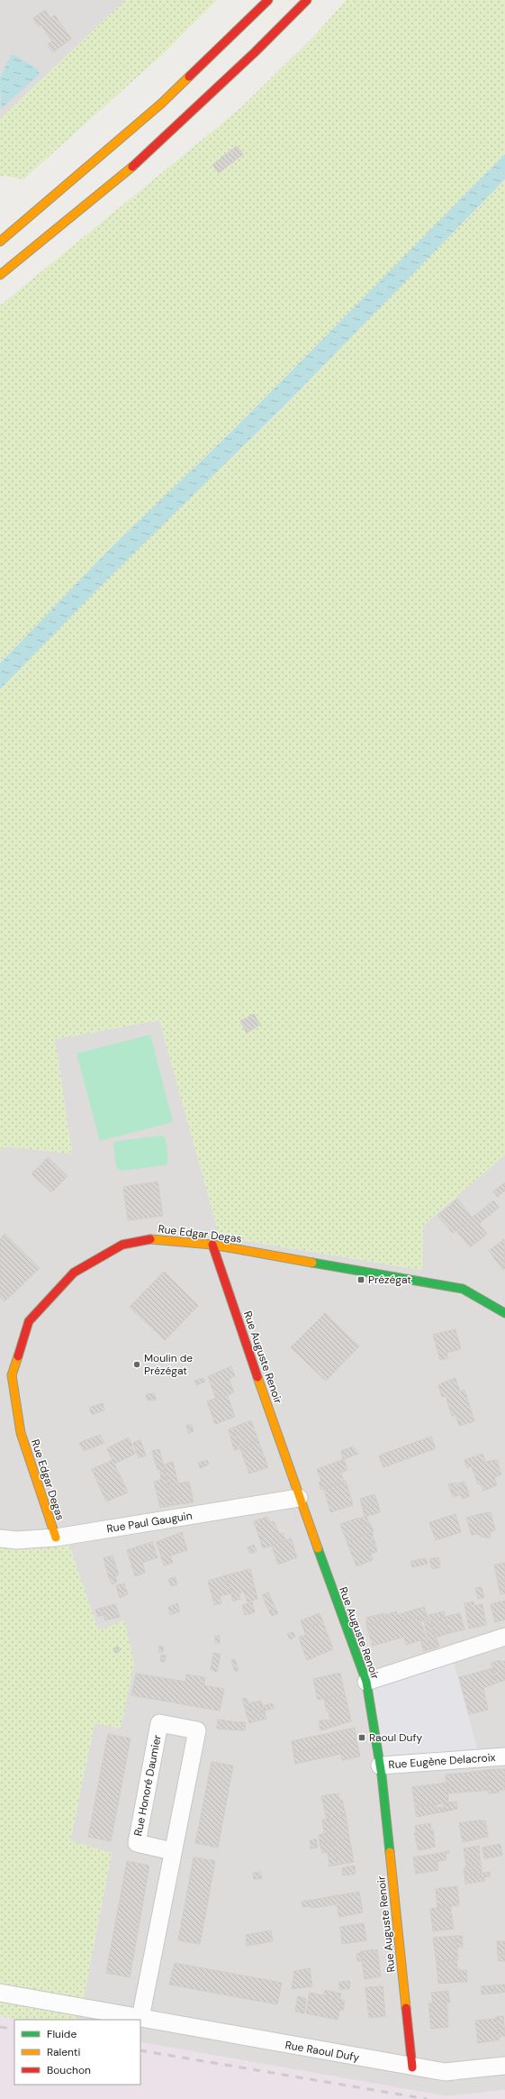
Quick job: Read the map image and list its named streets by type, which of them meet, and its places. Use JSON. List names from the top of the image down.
{
  "streets": {
    "main road": ["Rue Edgar Degas", "Rue Auguste Renoir"],
    "street": [
      "Rue Paul Gauguin",
      "Rue Eugène Delacroix",
      "Rue Honoré Daumier",
      "Rue Raoul Dufy"
    ]
  },
  "crossings": [
    ["Rue Edgar Degas", "Rue Auguste Renoir"],
    ["Rue Edgar Degas", "Rue Paul Gauguin"],
    ["Rue Auguste Renoir", "Rue Paul Gauguin"],
    ["Rue Auguste Renoir", "Rue Eugène Delacroix"],
    ["Rue Auguste Renoir", "Rue Raoul Dufy"],
    ["Rue Honoré Daumier", "Rue Raoul Dufy"]
  ],
  "places": {
    "transit": ["Prézégat", "Raoul Dufy"],
    "other": ["Moulin de Prézégat"]
  },
  "legend": ["Fluide", "Ralenti", "Bouchon"]
}
